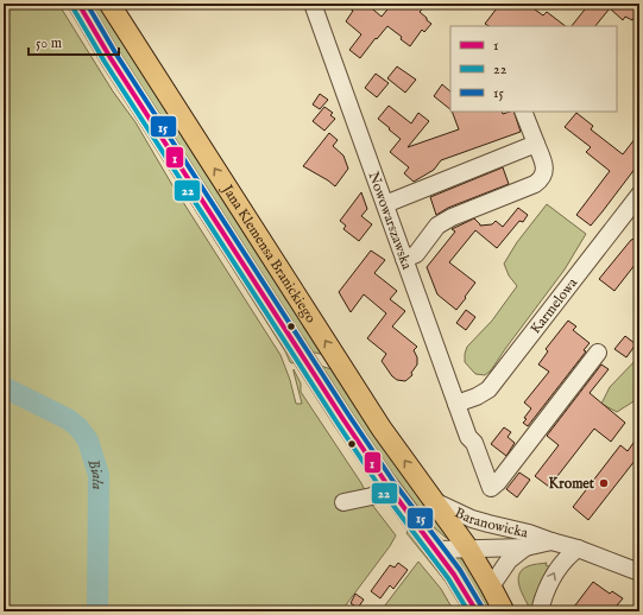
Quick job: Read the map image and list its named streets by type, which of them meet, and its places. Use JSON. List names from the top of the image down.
{
  "streets": {
    "main road": ["Jana Klemensa Branickiego"],
    "street": ["Nowowarszawska", "Karmelowa", "Baranowicka"]
  },
  "crossings": [
    ["Nowowarszawska", "Karmelowa"],
    ["Jana Klemensa Branickiego", "Baranowicka"]
  ],
  "water": ["Biała"],
  "places": ["Kromet"],
  "lines": ["transit line 1", "transit line 15", "transit line 22"],
  "legend": ["1", "22", "15"],
  "scale_bar": "50 m"
}
